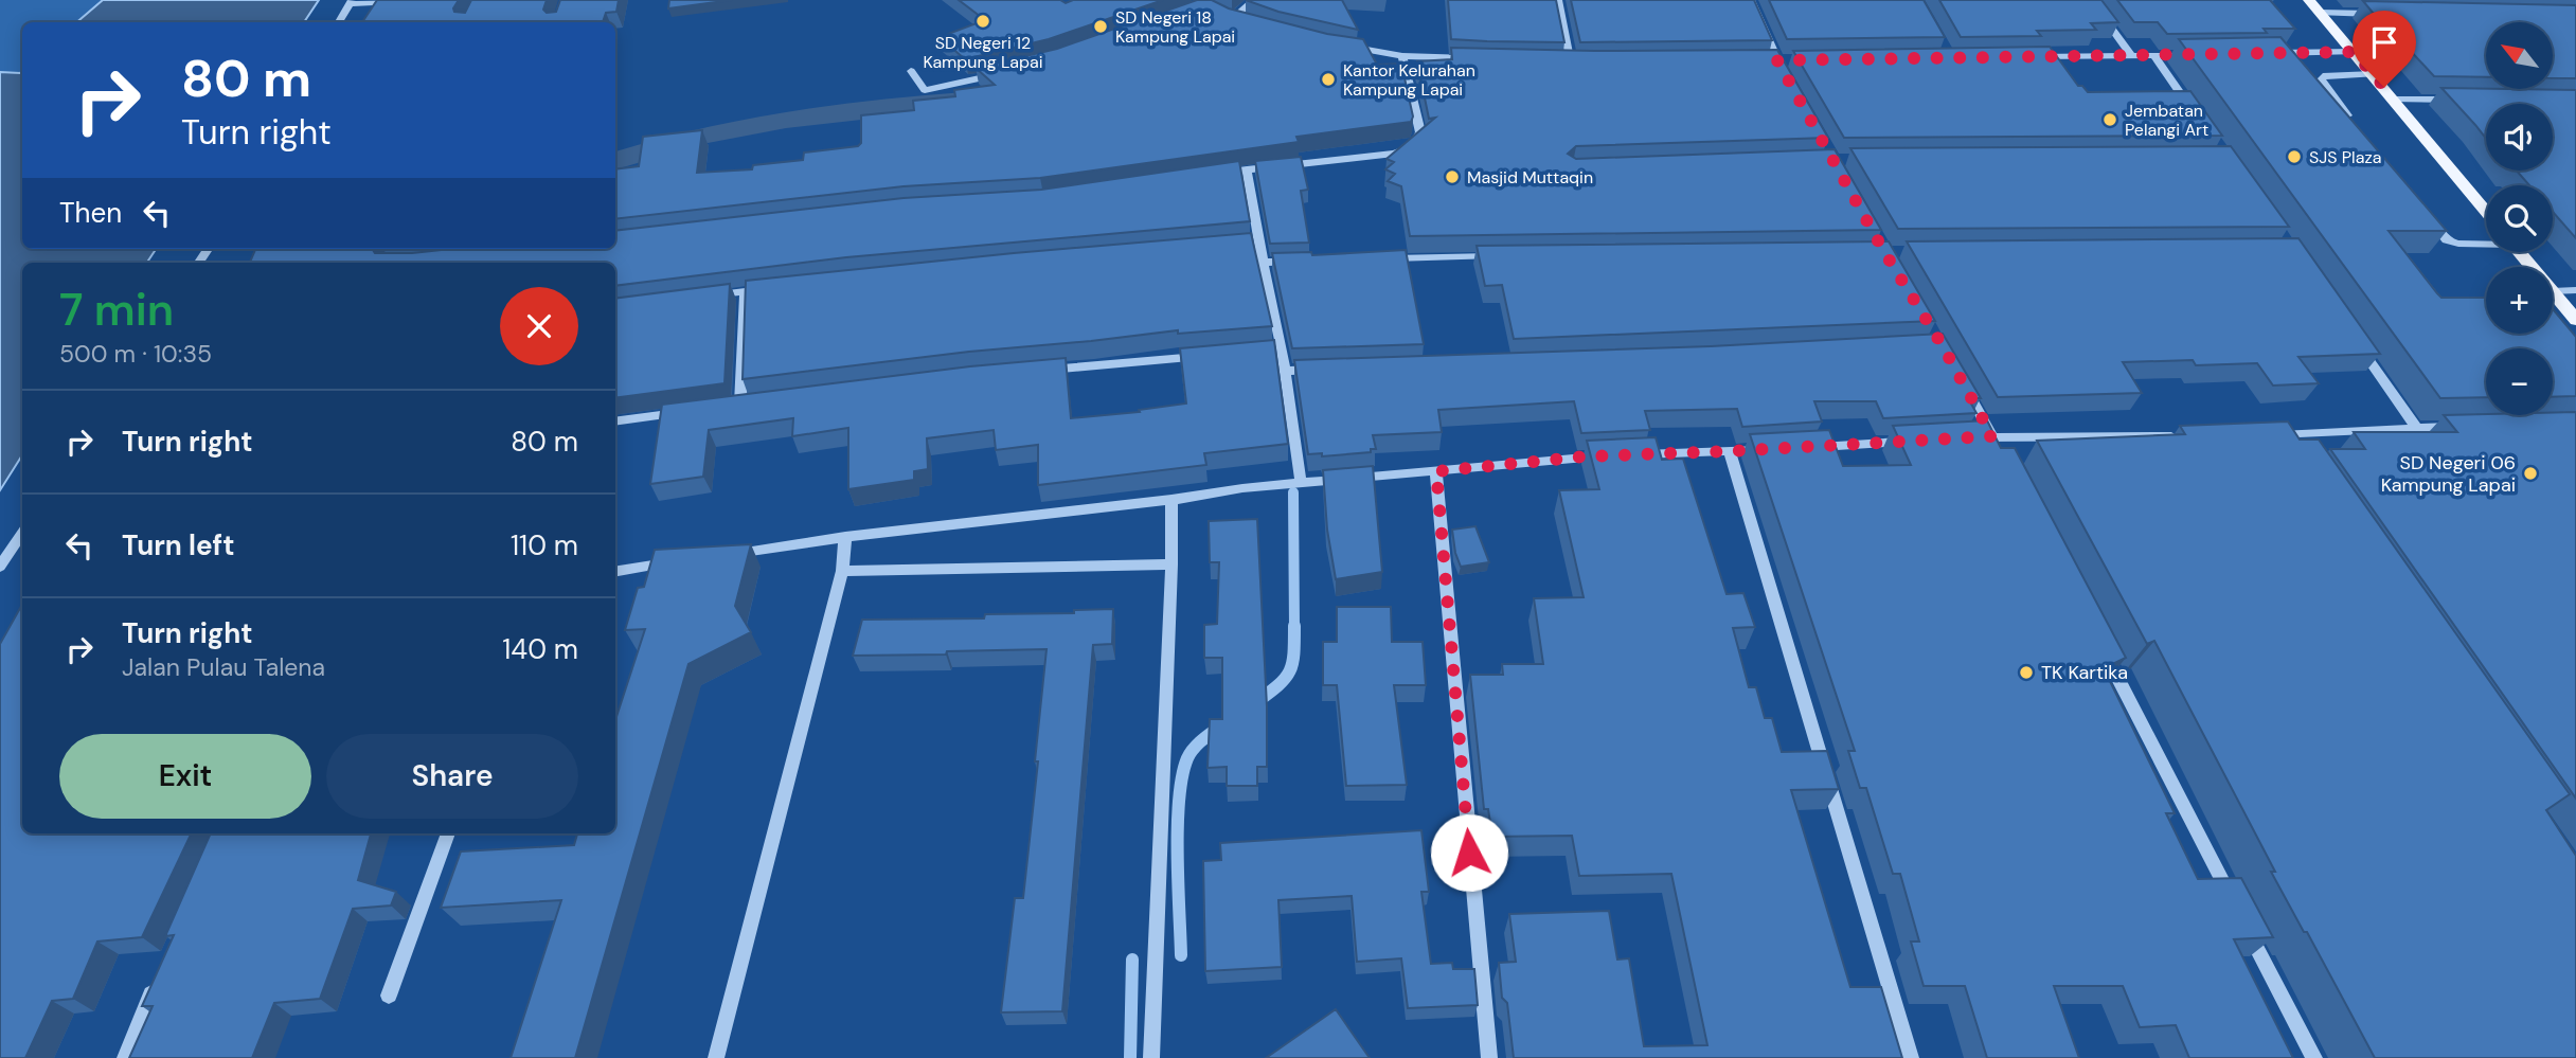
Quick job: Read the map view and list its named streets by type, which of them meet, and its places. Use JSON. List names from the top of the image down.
{
  "places": [
    "SD Negeri 12 Kampung Lapai",
    "SD Negeri 18 Kampung Lapai",
    "Kantor Kelurahan Kampung Lapai",
    "Jembatan Pelangi Art",
    "SJS Plaza",
    "Masjid Muttaqin",
    "SD Negeri 06 Kampung Lapai",
    "TK Kartika"
  ],
  "north": "top left",
  "page": {
    "map_buttons": ["+", "−"],
    "turn": ["80 m", "Turn right"],
    "then": "Then",
    "heading": ["7 min", "500 m · 10:35"],
    "list": [
      {
        "name": "Turn right",
        "value": "80 m"
      },
      {
        "name": "Turn left",
        "value": "110 m"
      },
      {
        "name": "Turn right",
        "note": "Jalan Pulau Talena",
        "value": "140 m"
      }
    ],
    "buttons": ["Exit", "Share"]
  }
}
